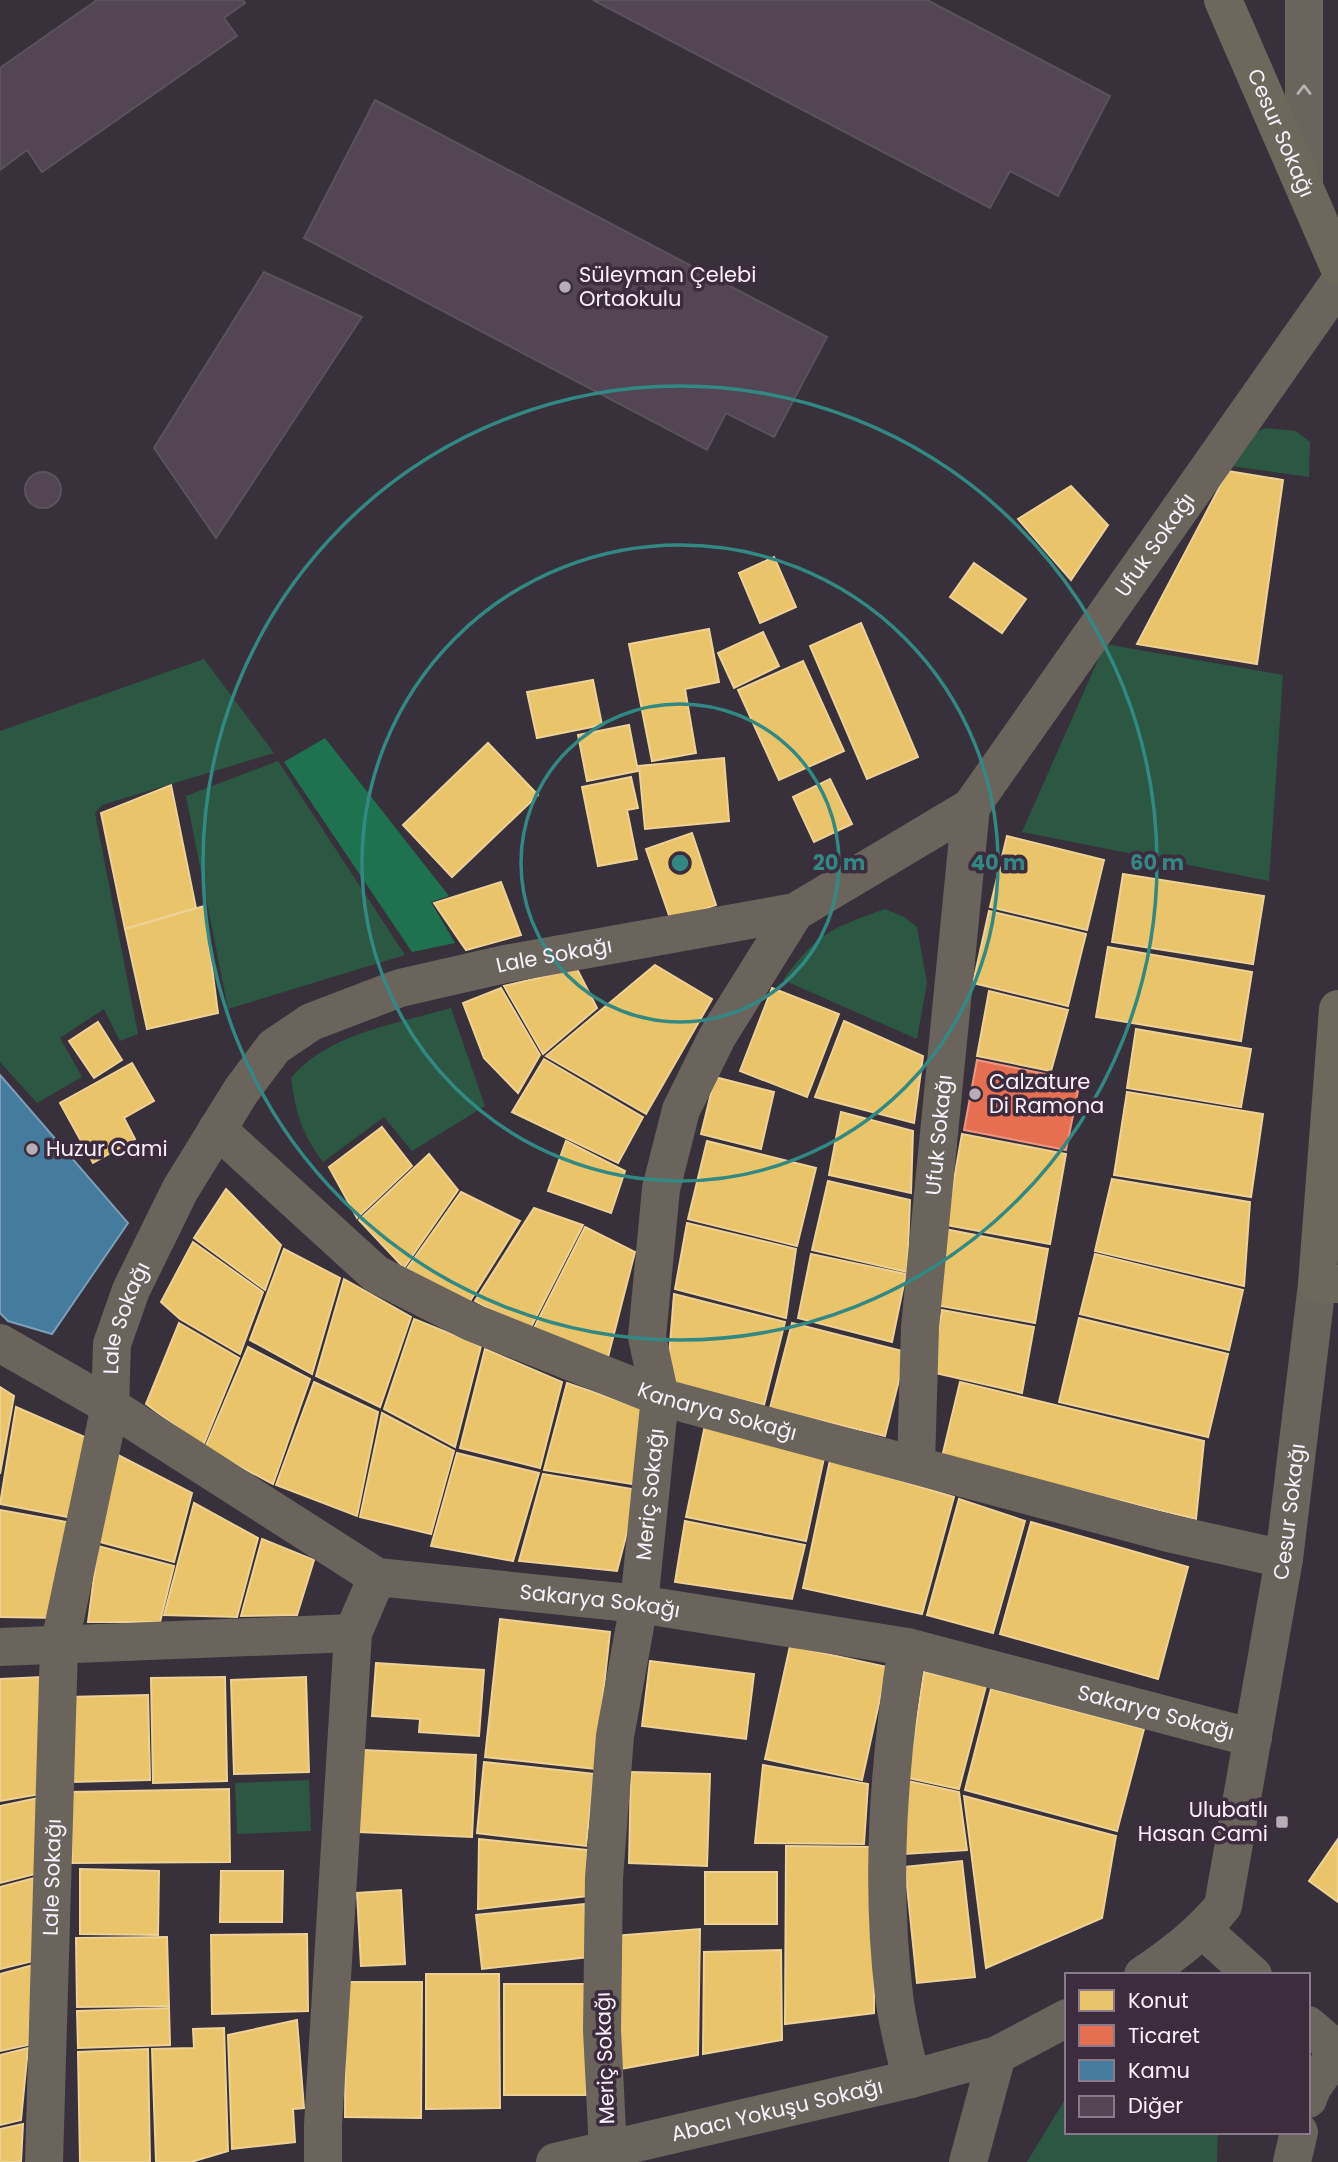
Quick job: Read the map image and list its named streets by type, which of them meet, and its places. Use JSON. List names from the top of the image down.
{
  "streets": {
    "street": [
      "Cesur Sokağı",
      "Ufuk Sokağı",
      "Lale Sokağı",
      "Kanarya Sokağı",
      "Meriç Sokağı",
      "Sakarya Sokağı",
      "Abacı Yokuşu Sokağı"
    ]
  },
  "crossings": [
    ["Cesur Sokağı", "Kanarya Sokağı"],
    ["Cesur Sokağı", "Sakarya Sokağı"],
    ["Ufuk Sokağı", "Lale Sokağı"],
    ["Ufuk Sokağı", "Kanarya Sokağı"],
    ["Ufuk Sokağı", "Meriç Sokağı"],
    ["Lale Sokağı", "Kanarya Sokağı"],
    ["Lale Sokağı", "Meriç Sokağı"],
    ["Lale Sokağı", "Sakarya Sokağı"],
    ["Kanarya Sokağı", "Meriç Sokağı"],
    ["Meriç Sokağı", "Sakarya Sokağı"],
    ["Meriç Sokağı", "Abacı Yokuşu Sokağı"]
  ],
  "places": {
    "other": ["Süleyman Çelebi Ortaokulu", "Calzature Di Ramona", "Huzur Cami"],
    "transit": ["Ulubatlı Hasan Cami"]
  },
  "legend": [
    "Konut",
    "Ticaret",
    "Kamu",
    "Diğer"
  ],
  "rings": ["20 m", "40 m", "60 m"]
}
